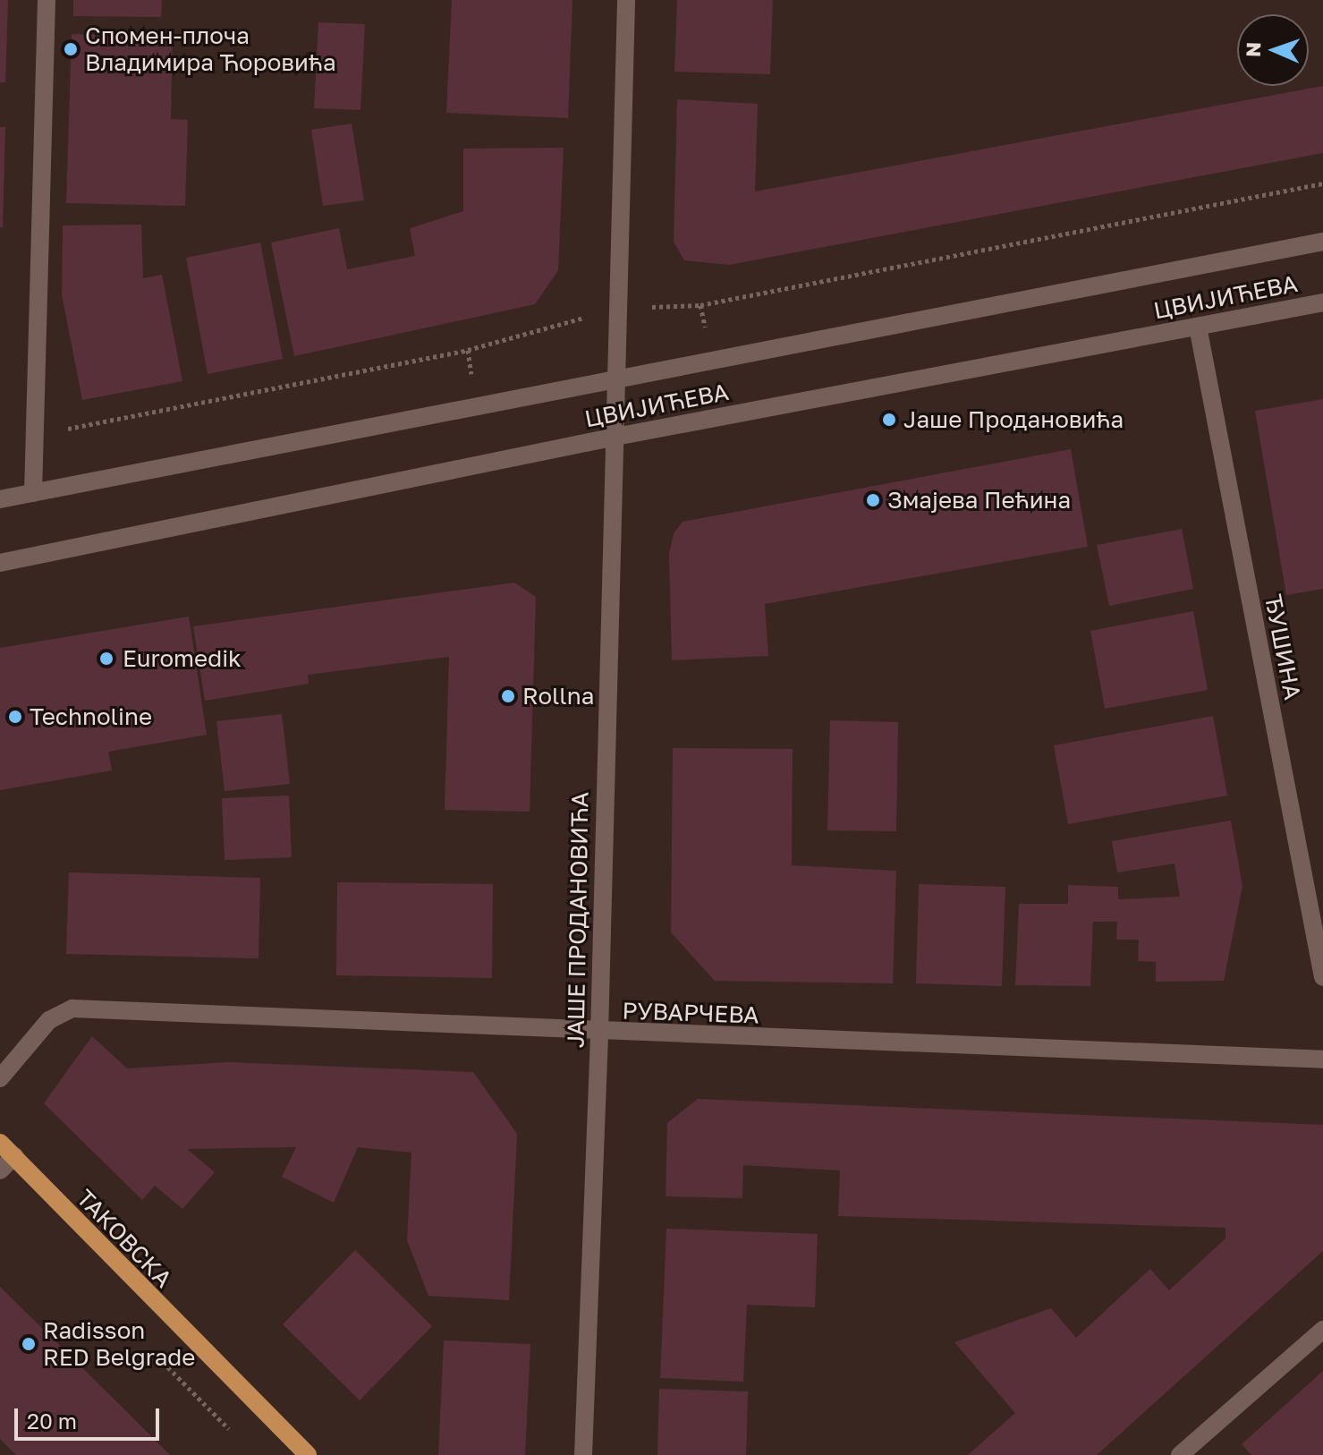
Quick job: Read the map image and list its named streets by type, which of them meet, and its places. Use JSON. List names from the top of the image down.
{
  "streets": {
    "main road": ["ТАКОВСКА"],
    "street": [
      "ЦВИЈИЋЕВА",
      "ЂУШИНА",
      "ЈАШЕ ПРОДАНОВИЋА",
      "РУВАРЧЕВА"
    ]
  },
  "crossings": [
    ["ЦВИЈИЋЕВА", "ЂУШИНА"],
    ["ЦВИЈИЋЕВА", "ЈАШЕ ПРОДАНОВИЋА"],
    ["ЈАШЕ ПРОДАНОВИЋА", "РУВАРЧЕВА"]
  ],
  "places": [
    "Спомен-плоча Владимира Ћоровића",
    "Јаше Продановића",
    "Змајева Пећина",
    "Euromedik",
    "Rollna",
    "Technoline",
    "Radisson RED Belgrade"
  ],
  "scale_bar": "20 m",
  "north": "left"
}
